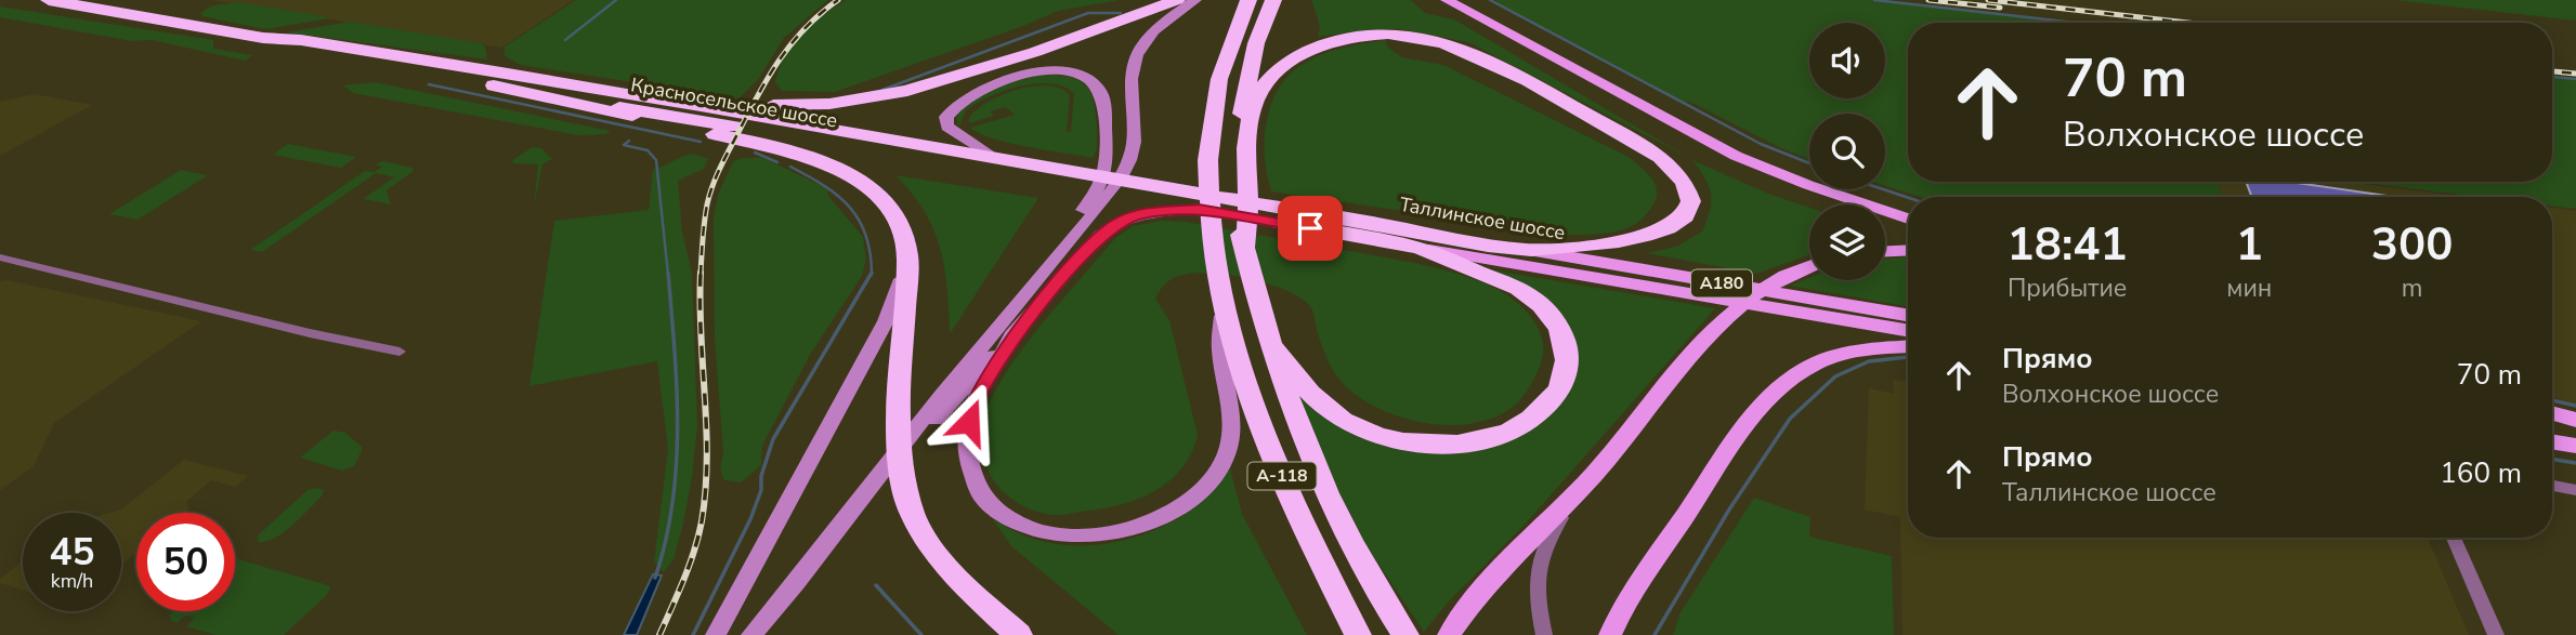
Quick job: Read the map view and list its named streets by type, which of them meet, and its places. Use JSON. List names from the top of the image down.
{
  "streets": {
    "highway": ["Красносельское шоссе", "Таллинское шоссе", "А-118"],
    "main road": ["A180"]
  },
  "crossings": [
    ["Красносельское шоссе", "Таллинское шоссе"]
  ],
  "page": {
    "turn": ["70 m", "Волхонское шоссе"],
    "eta": [
      "18:41",
      "Прибытие",
      "1",
      "мин",
      "300",
      "m"
    ],
    "list": [
      {
        "name": "Прямо",
        "note": "Волхонское шоссе",
        "value": "70 m"
      },
      {
        "name": "Прямо",
        "note": "Таллинское шоссе",
        "value": "160 m"
      }
    ],
    "speed": "45 km/h",
    "limit": "50"
  }
}
